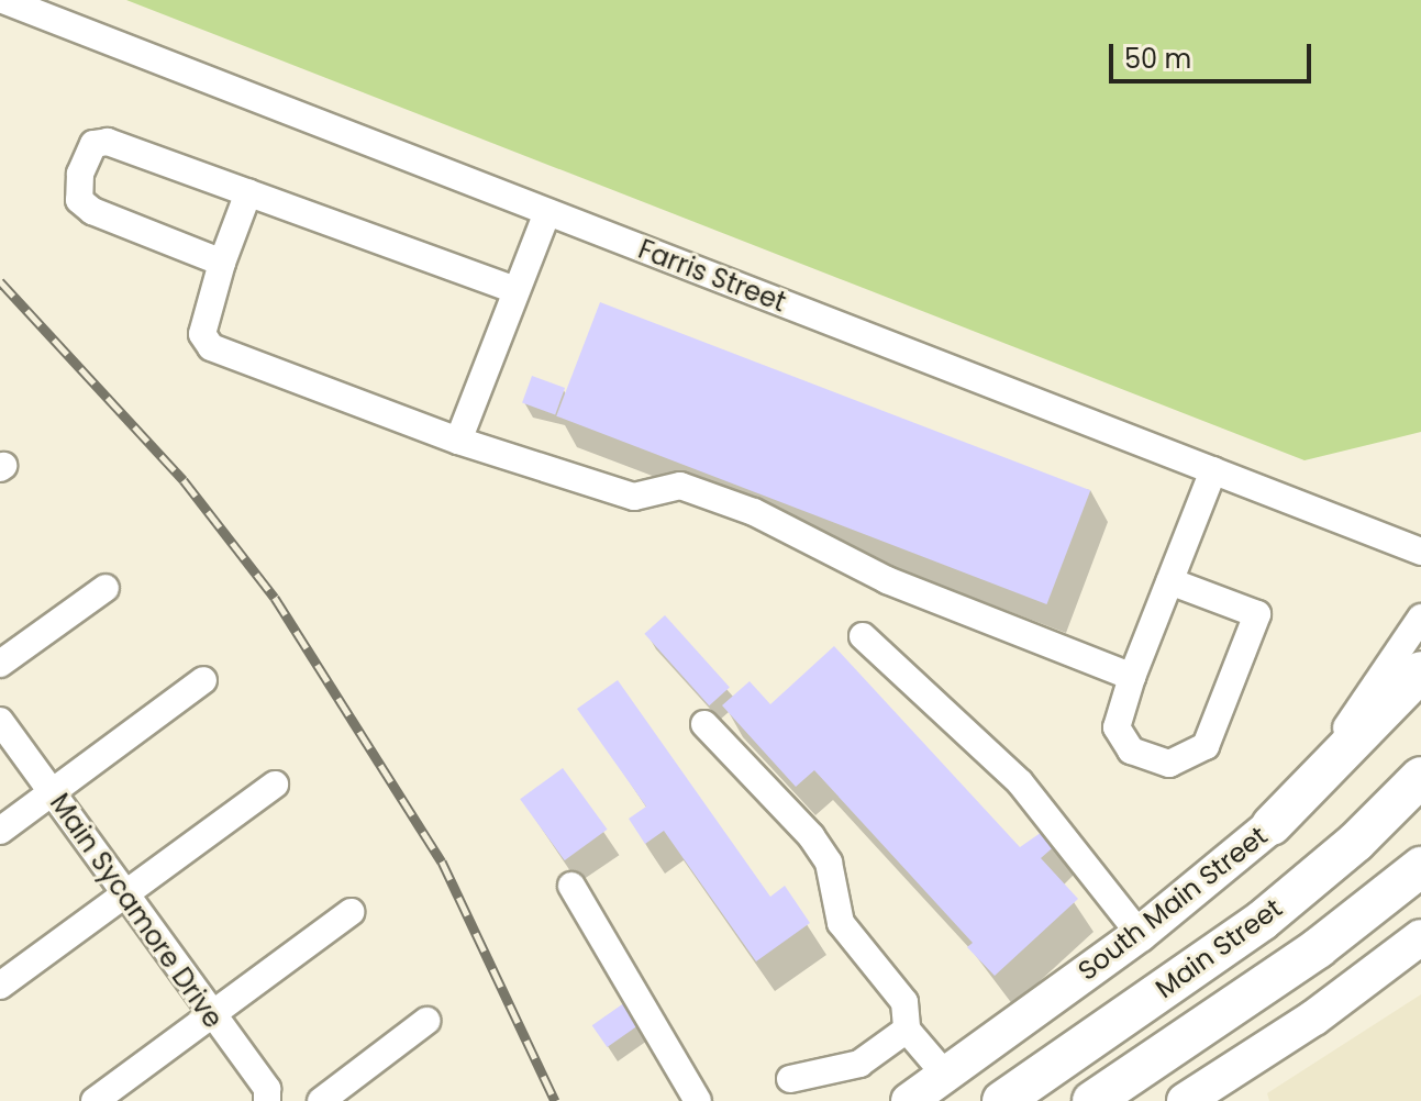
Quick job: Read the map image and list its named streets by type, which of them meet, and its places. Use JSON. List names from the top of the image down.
{
  "streets": {
    "highway": ["Main Street"],
    "main road": ["South Main Street"],
    "street": ["Farris Street", "Main Sycamore Drive"]
  },
  "scale_bar": "50 m"
}
